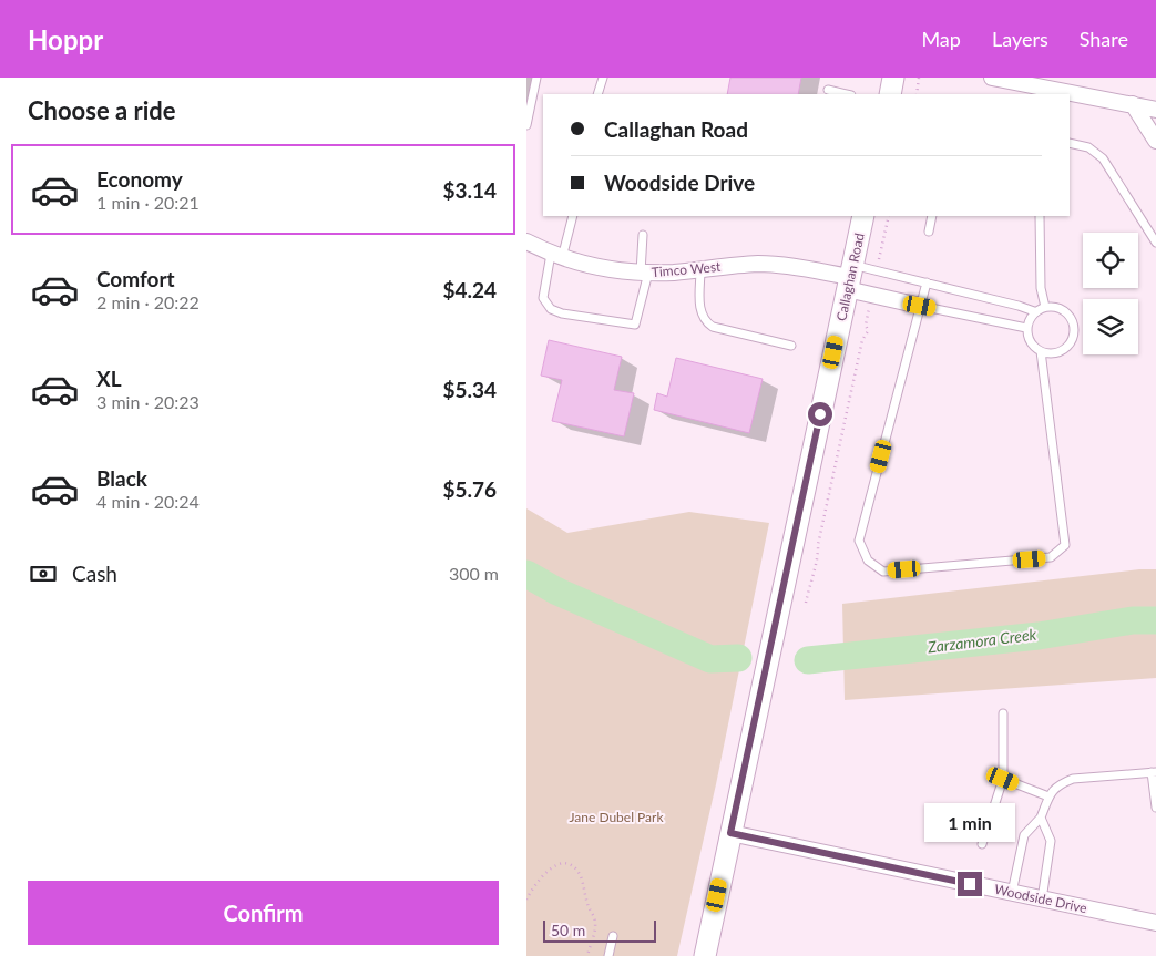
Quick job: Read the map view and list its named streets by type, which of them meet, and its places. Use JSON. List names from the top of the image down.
{
  "streets": {
    "main road": ["Callaghan Road"],
    "street": ["Timco West", "Woodside Drive"]
  },
  "crossings": [
    ["Timco West", "Callaghan Road"],
    ["Callaghan Road", "Woodside Drive"]
  ],
  "water": ["Zarzamora Creek"],
  "parks": ["Jane Dubel Park"],
  "scale_bar": "50 m",
  "page": {
    "header": "Hoppr",
    "nav": ["Map", "Layers", "Share"],
    "heading": "Choose a ride",
    "banner": ["Callaghan Road", "Woodside Drive"],
    "list": [
      {
        "name": "Economy",
        "note": "1 min · 20:21",
        "value": "$3.14"
      },
      {
        "name": "Comfort",
        "note": "2 min · 20:22",
        "value": "$4.24"
      },
      {
        "name": "XL",
        "note": "3 min · 20:23",
        "value": "$5.34"
      },
      {
        "name": "Black",
        "note": "4 min · 20:24",
        "value": "$5.76"
      }
    ],
    "pay": ["Cash", "300 m"],
    "bubble": "1 min",
    "buttons": "Confirm",
    "scale": "50 m"
  }
}
